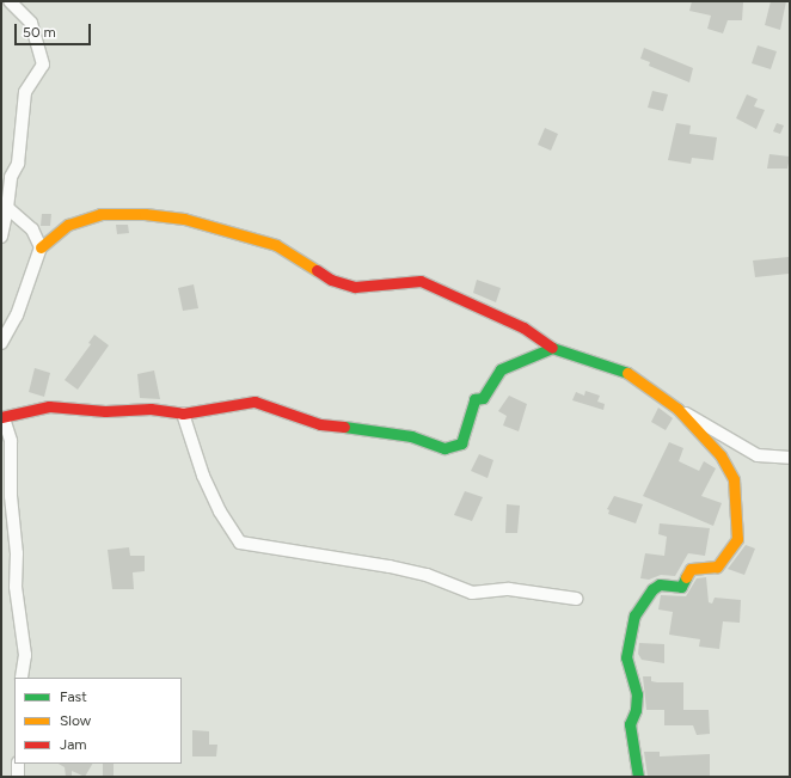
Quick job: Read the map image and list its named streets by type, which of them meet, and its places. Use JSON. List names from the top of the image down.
{
  "legend": ["Fast", "Slow", "Jam"],
  "scale_bar": "50 m"
}
